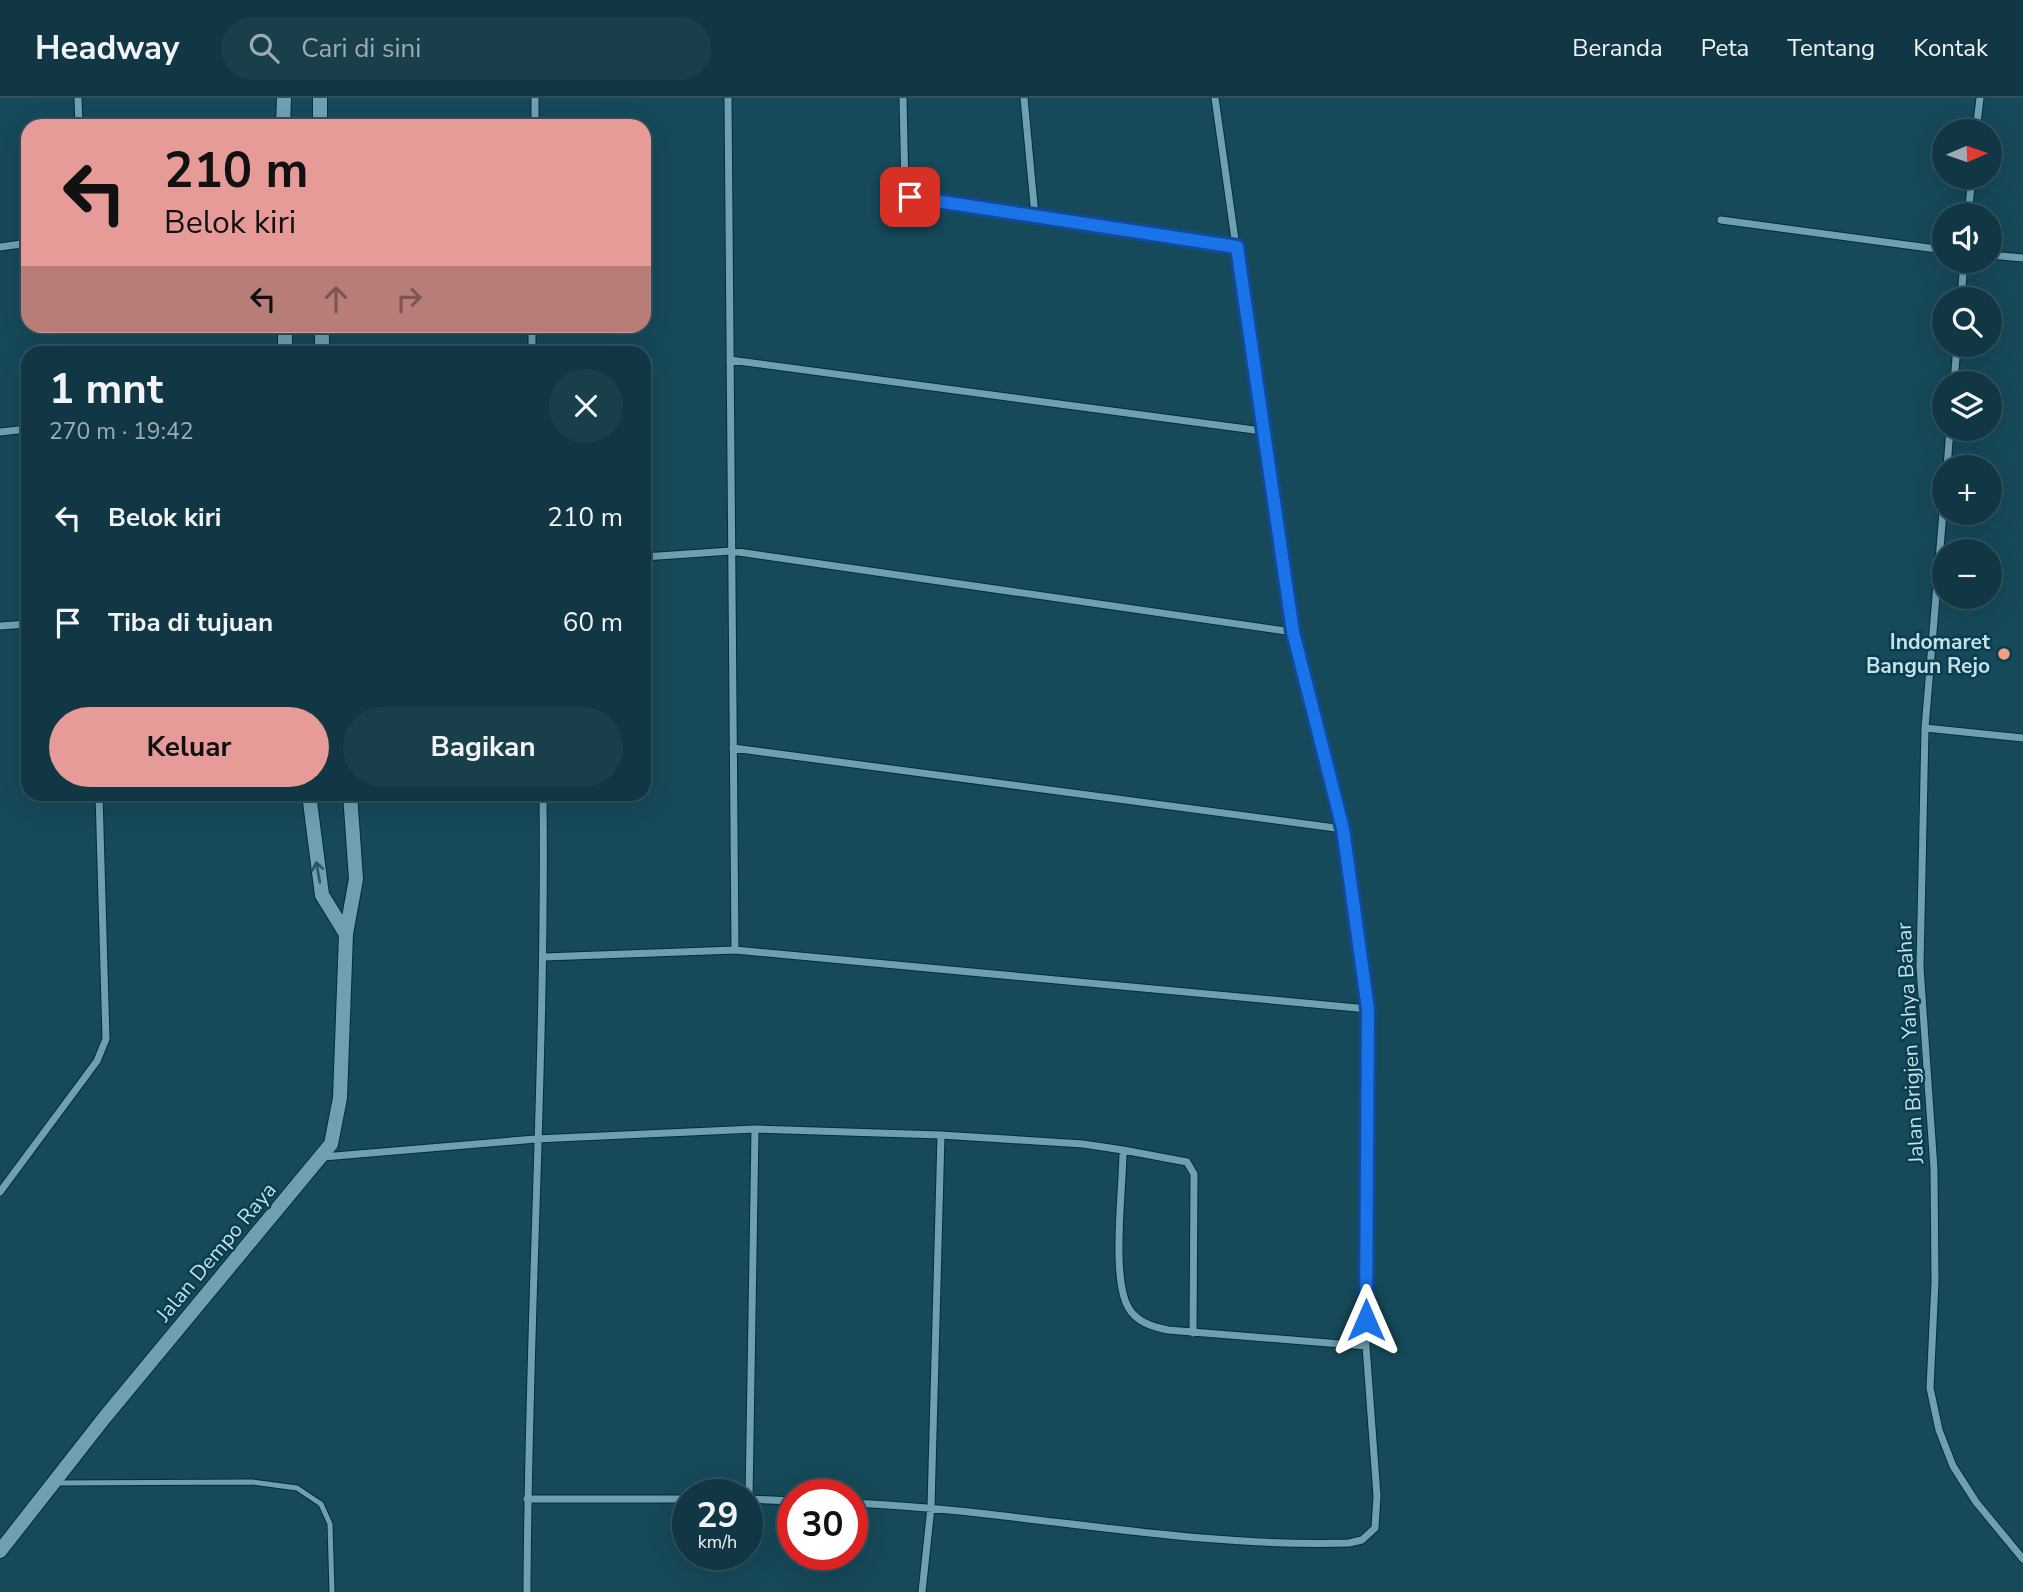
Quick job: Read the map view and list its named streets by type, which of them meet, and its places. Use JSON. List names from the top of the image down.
{
  "streets": {
    "main road": ["Jalan Dempo Raya"],
    "street": ["Jalan Brigjen Yahya Bahar"]
  },
  "places": ["Indomaret Bangun Rejo"],
  "north": "right",
  "page": {
    "header": "Headway",
    "search": "Cari di sini",
    "nav": [
      "Beranda",
      "Peta",
      "Tentang",
      "Kontak"
    ],
    "map_buttons": ["+", "−"],
    "turn": ["210 m", "Belok kiri"],
    "heading": ["1 mnt", "270 m · 19:42"],
    "list": [
      {
        "name": "Belok kiri",
        "value": "210 m"
      },
      {
        "name": "Tiba di tujuan",
        "value": "60 m"
      }
    ],
    "buttons": ["Keluar", "Bagikan"],
    "speed": "29 km/h",
    "limit": "30"
  }
}
